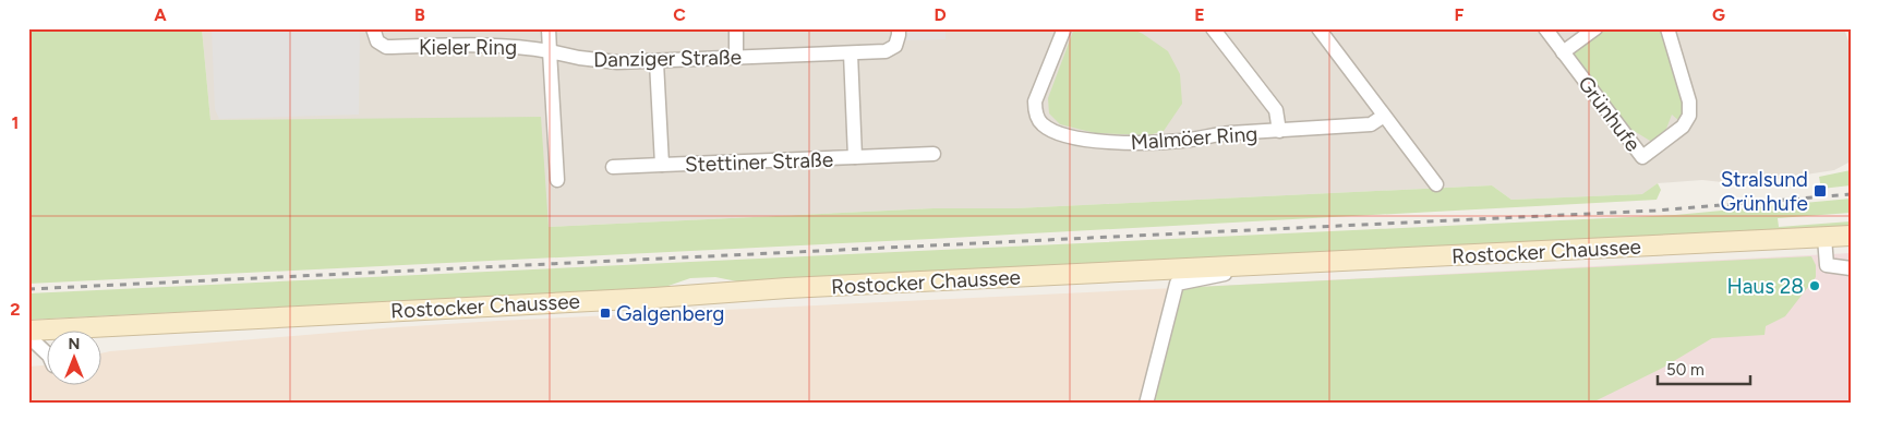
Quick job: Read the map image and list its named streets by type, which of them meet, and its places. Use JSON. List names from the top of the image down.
{
  "streets": {
    "main road": ["Rostocker Chaussee"],
    "street": [
      "Kieler Ring",
      "Danziger Straße",
      "Grünhufe",
      "Malmöer Ring",
      "Stettiner Straße"
    ]
  },
  "crossings": [
    ["Kieler Ring", "Danziger Straße"],
    ["Danziger Straße", "Stettiner Straße"]
  ],
  "places": {
    "transit": ["Stralsund Grünhufe", "Galgenberg"],
    "other": ["Haus 28"]
  },
  "scale_bar": "50 m",
  "north": "top",
  "grid": {
    "columns": [
      "A",
      "B",
      "C",
      "D",
      "E",
      "F",
      "G"
    ],
    "rows": ["1", "2"]
  }
}
